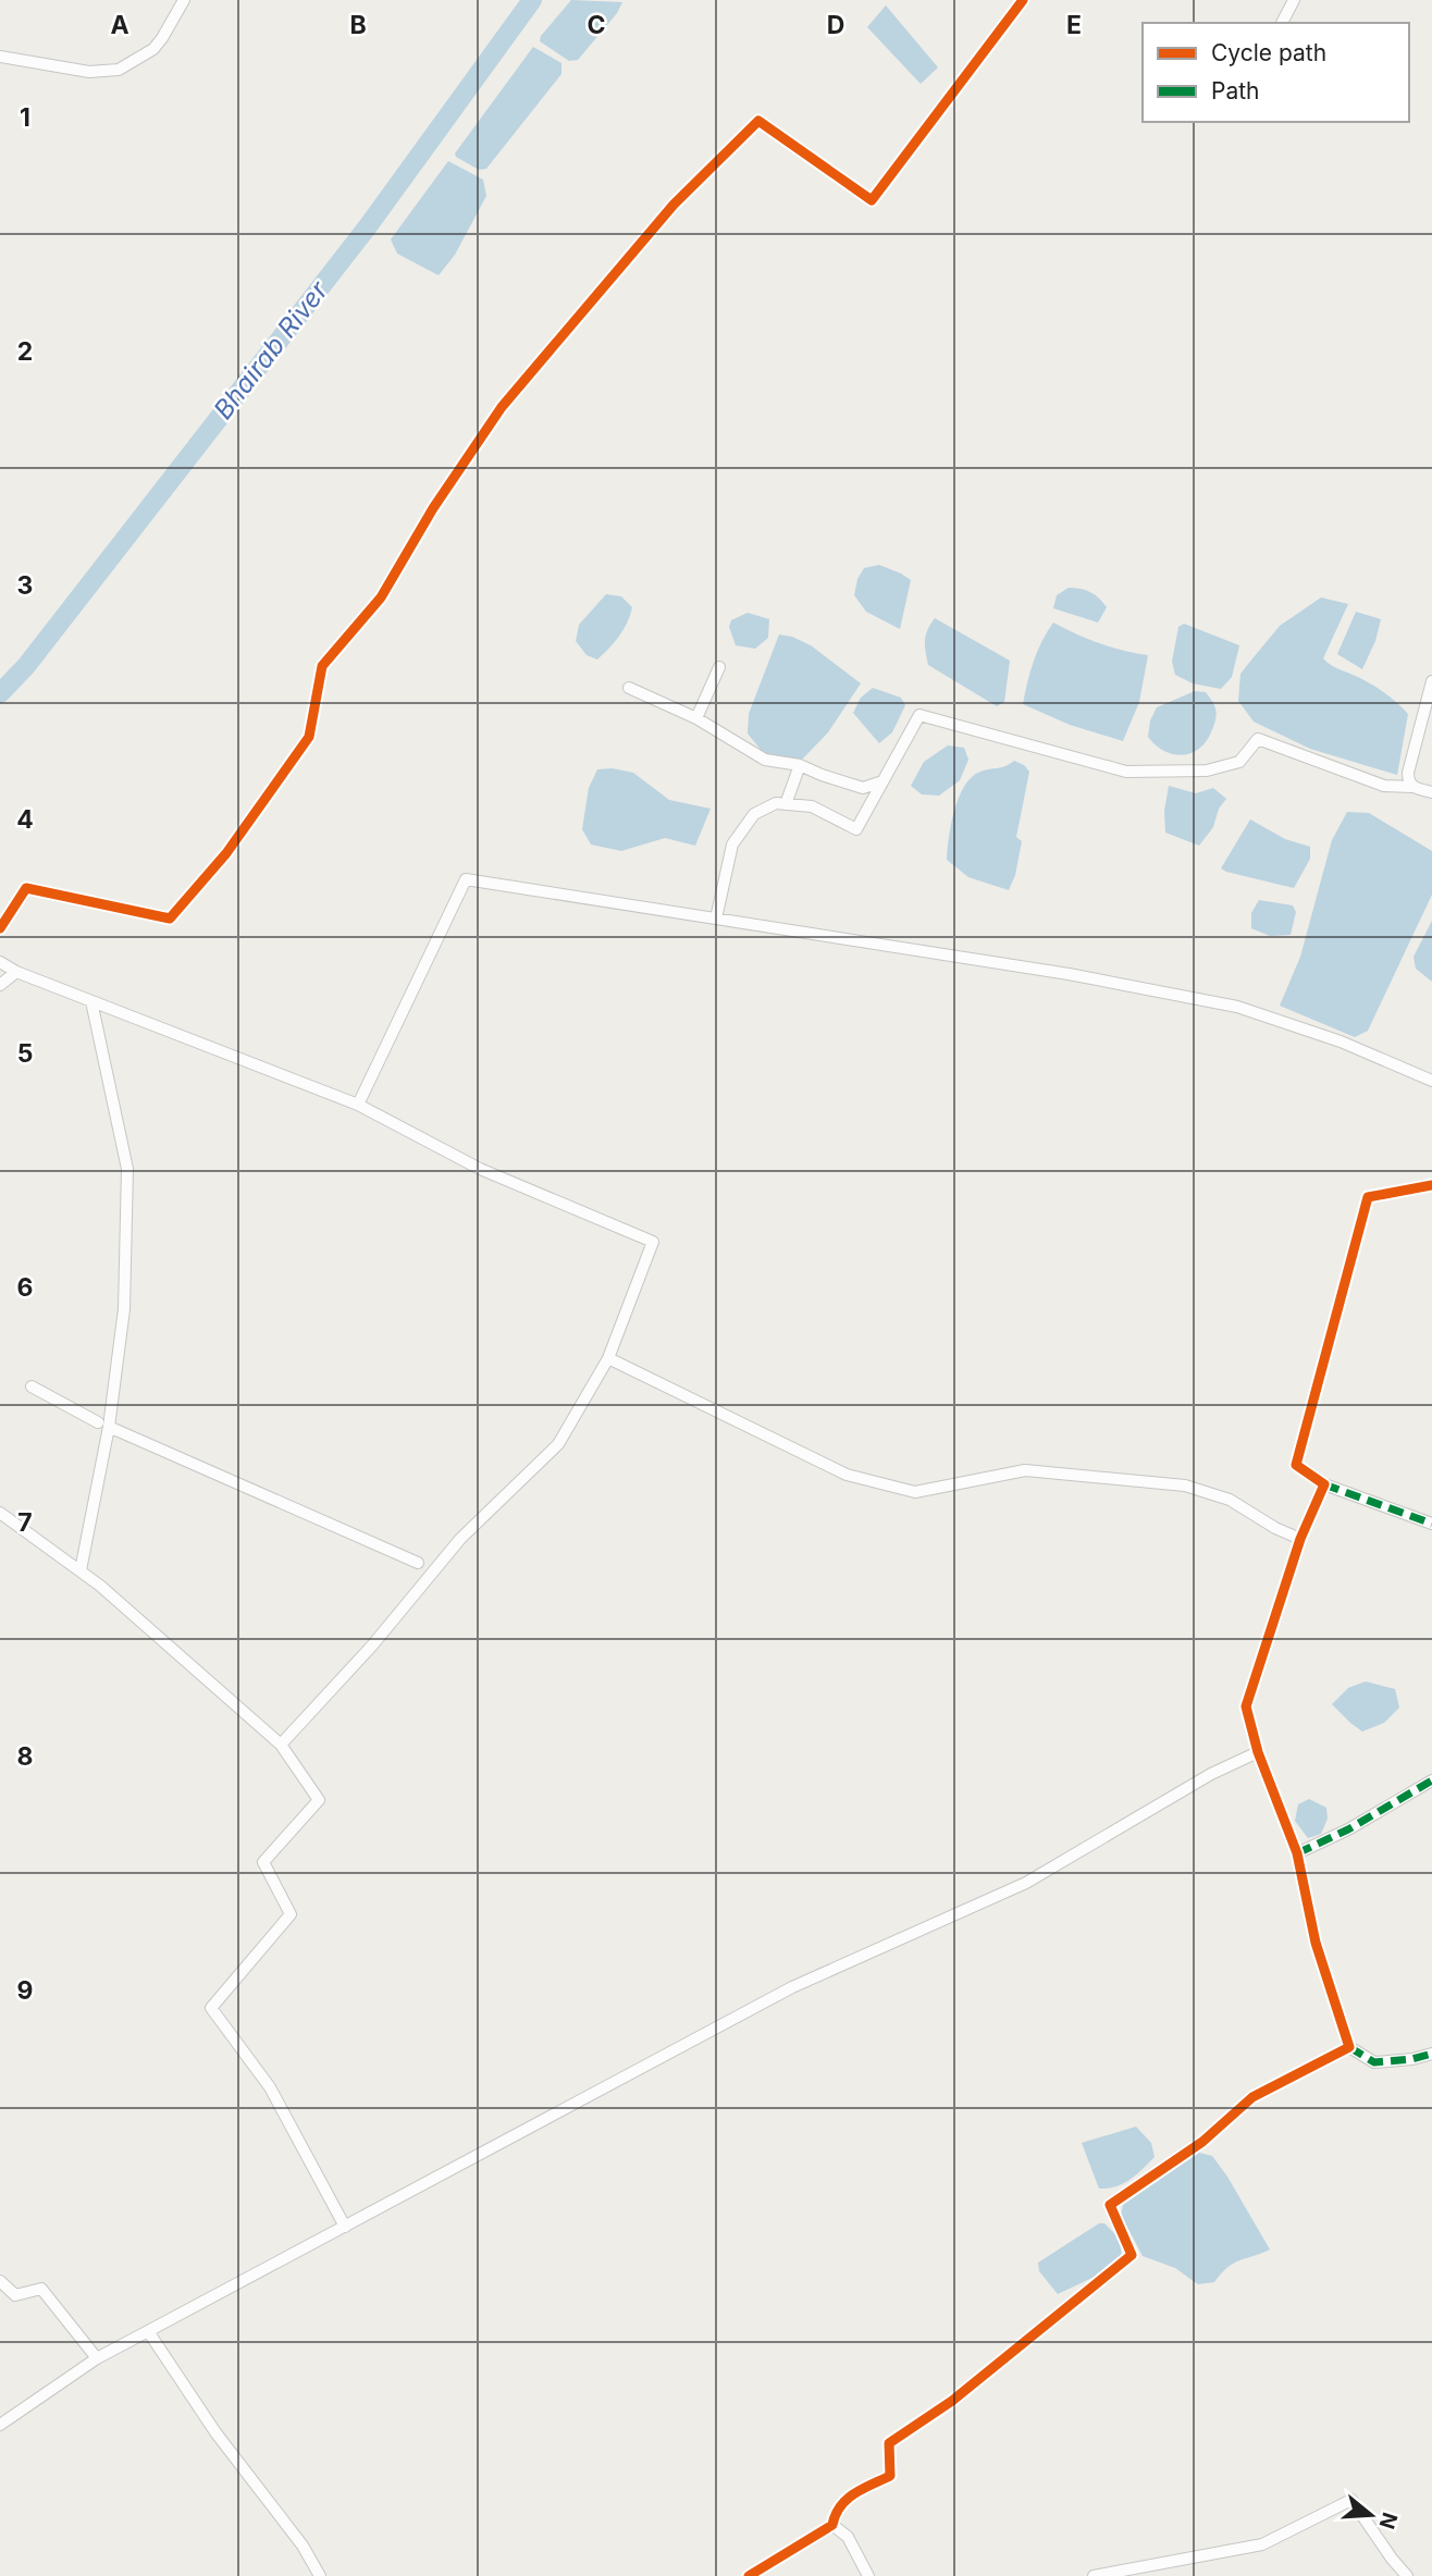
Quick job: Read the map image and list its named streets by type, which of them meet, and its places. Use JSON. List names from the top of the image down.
{
  "water": ["Bhairab River"],
  "legend": ["Cycle path", "Path"],
  "north": "right",
  "grid": {
    "columns": [
      "A",
      "B",
      "C",
      "D",
      "E"
    ],
    "rows": [
      "1",
      "2",
      "3",
      "4",
      "5",
      "6",
      "7",
      "8",
      "9"
    ]
  }
}
